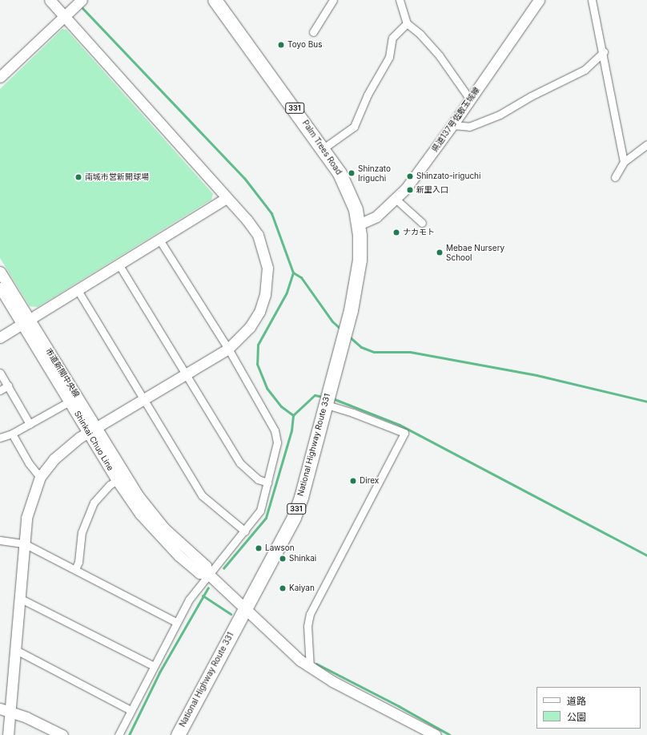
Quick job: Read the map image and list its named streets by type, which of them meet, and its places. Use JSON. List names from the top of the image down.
{
  "streets": {
    "highway": ["331", "Palm Trees Road", "National Highway Route 331"],
    "street": ["県道137号佐敷玉城線", "市道新開中央線", "Shinkai Chuo Line"]
  },
  "crossings": [
    ["県道137号佐敷玉城線", "Palm Trees Road"],
    ["県道137号佐敷玉城線", "National Highway Route 331"],
    ["Palm Trees Road", "National Highway Route 331"],
    ["市道新開中央線", "Shinkai Chuo Line"],
    ["Shinkai Chuo Line", "National Highway Route 331"]
  ],
  "places": [
    "Toyo Bus",
    "Shinzato Iriguchi",
    "Shinzato-iriguchi",
    "南城市営新開球場",
    "新里入口",
    "ナカモト",
    "Mebae Nursery School",
    "Direx",
    "Lawson",
    "Shinkai",
    "Kaiyan"
  ],
  "legend": ["道路", "公園"]
}
